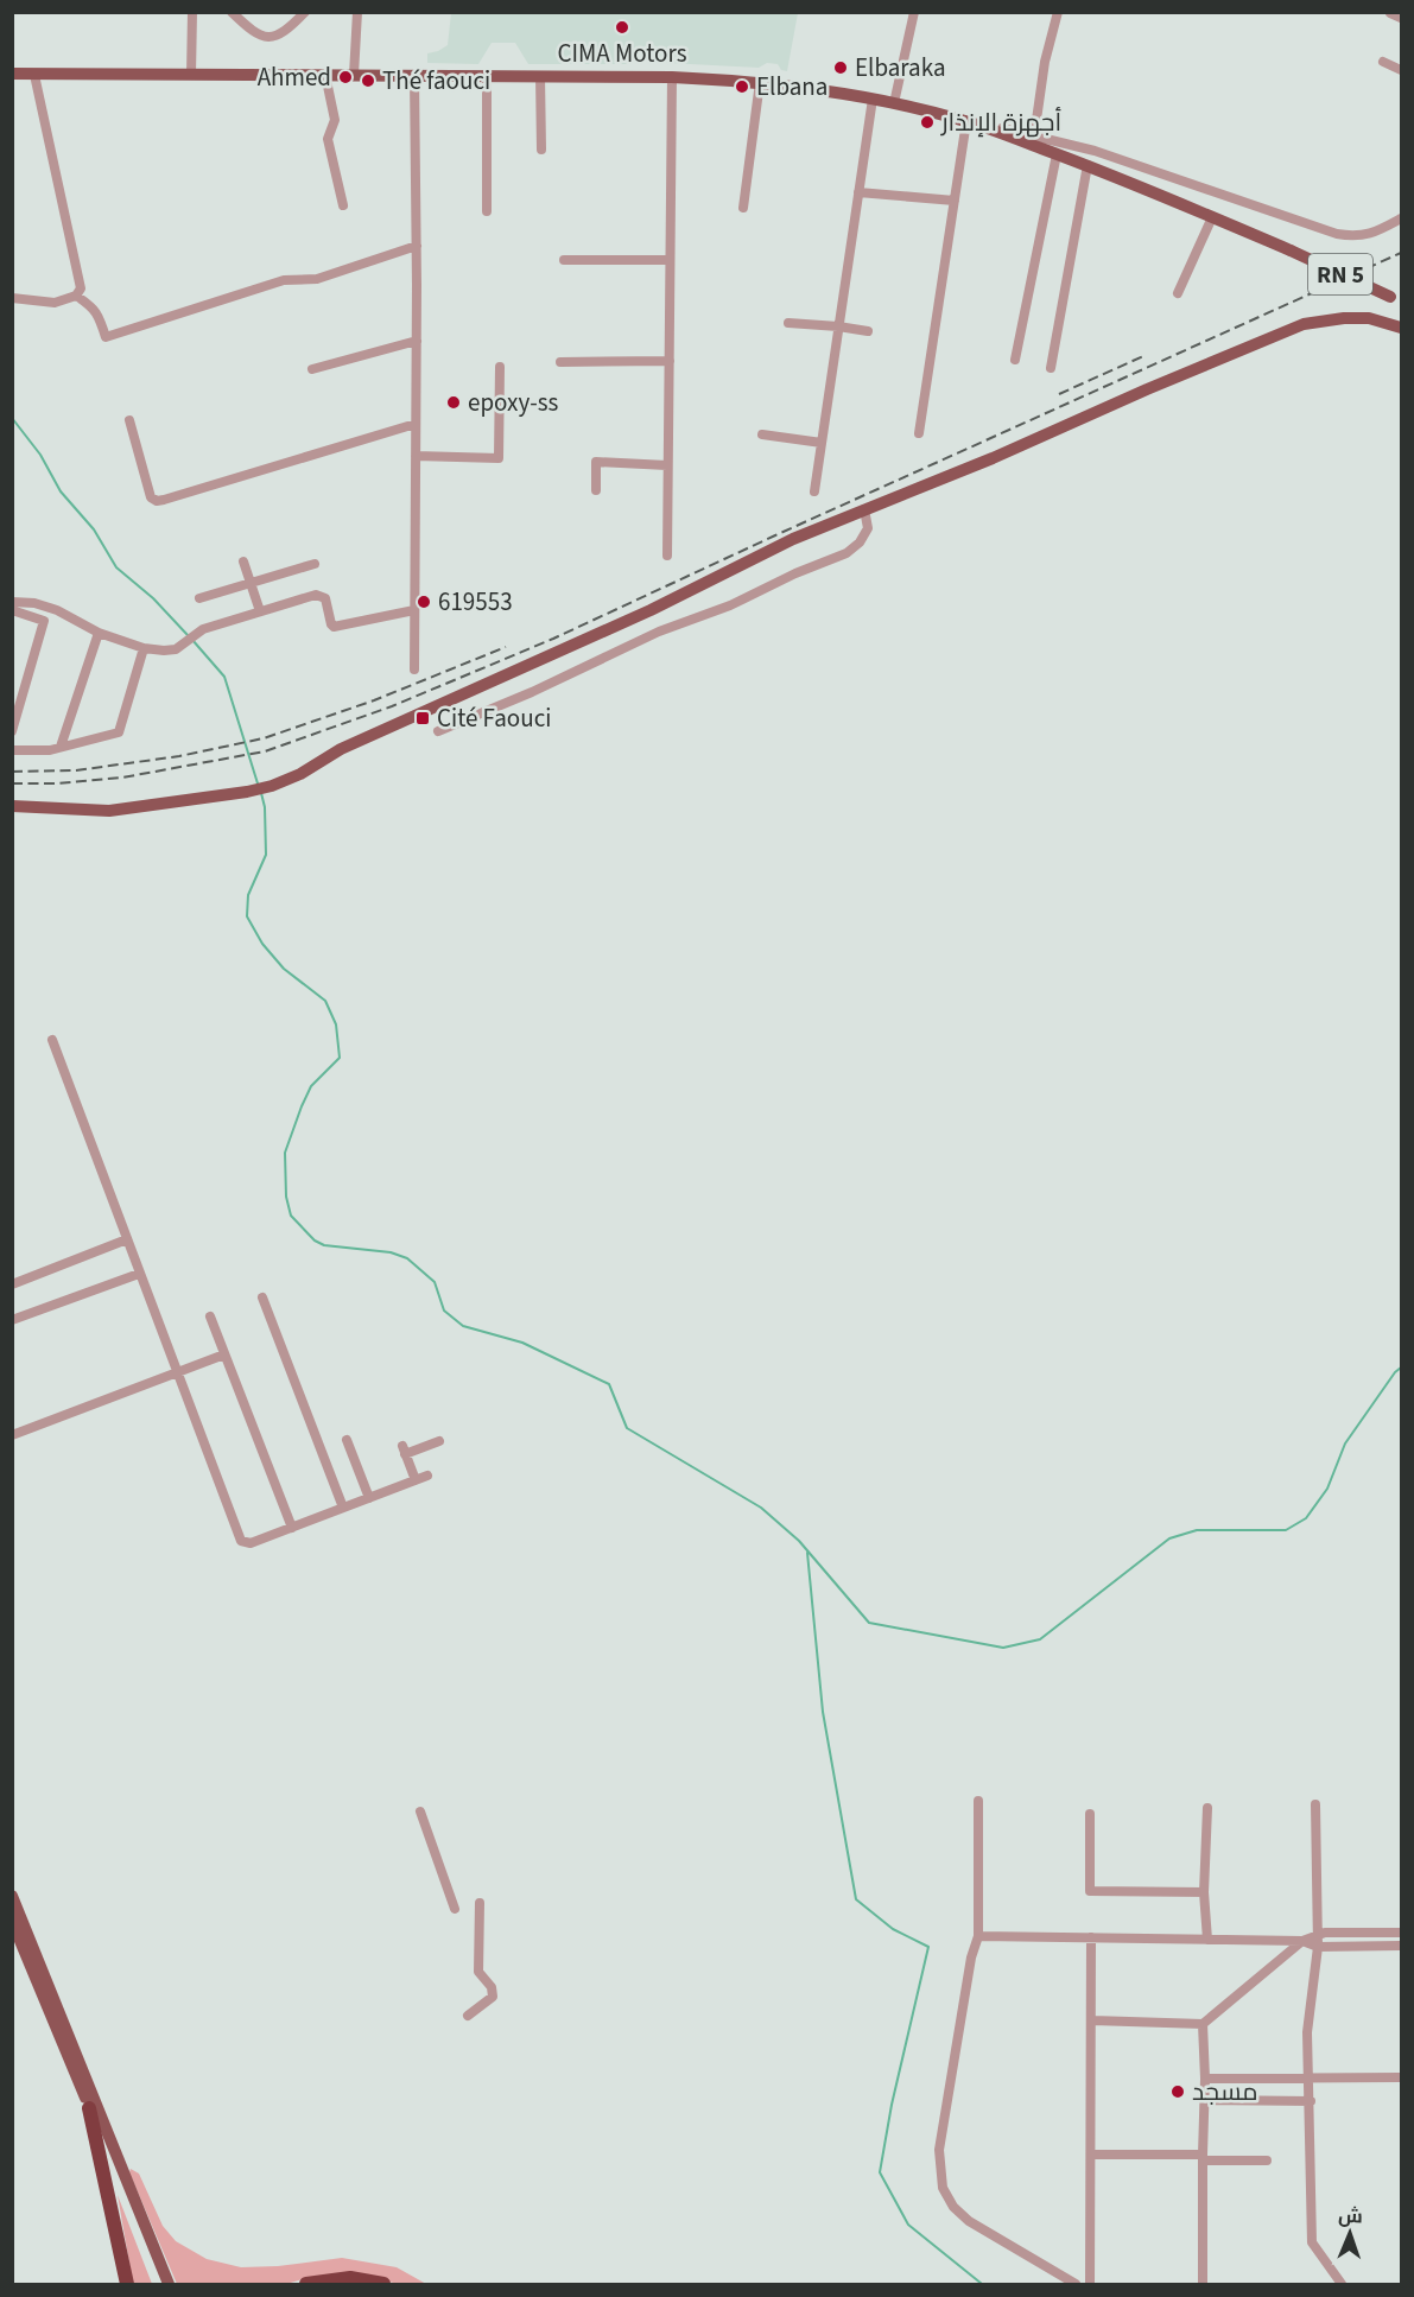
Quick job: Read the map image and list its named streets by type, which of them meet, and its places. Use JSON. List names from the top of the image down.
{
  "streets": {
    "main road": ["RN 5"]
  },
  "places": {
    "other": [
      "CIMA Motors",
      "Elbaraka",
      "Ahmed",
      "Thé faouci",
      "Elbana",
      "أجهزة الإنذار",
      "epoxy-ss",
      "619553",
      "مسجد"
    ],
    "transit": ["Cité Faouci"]
  },
  "north": "top"
}
